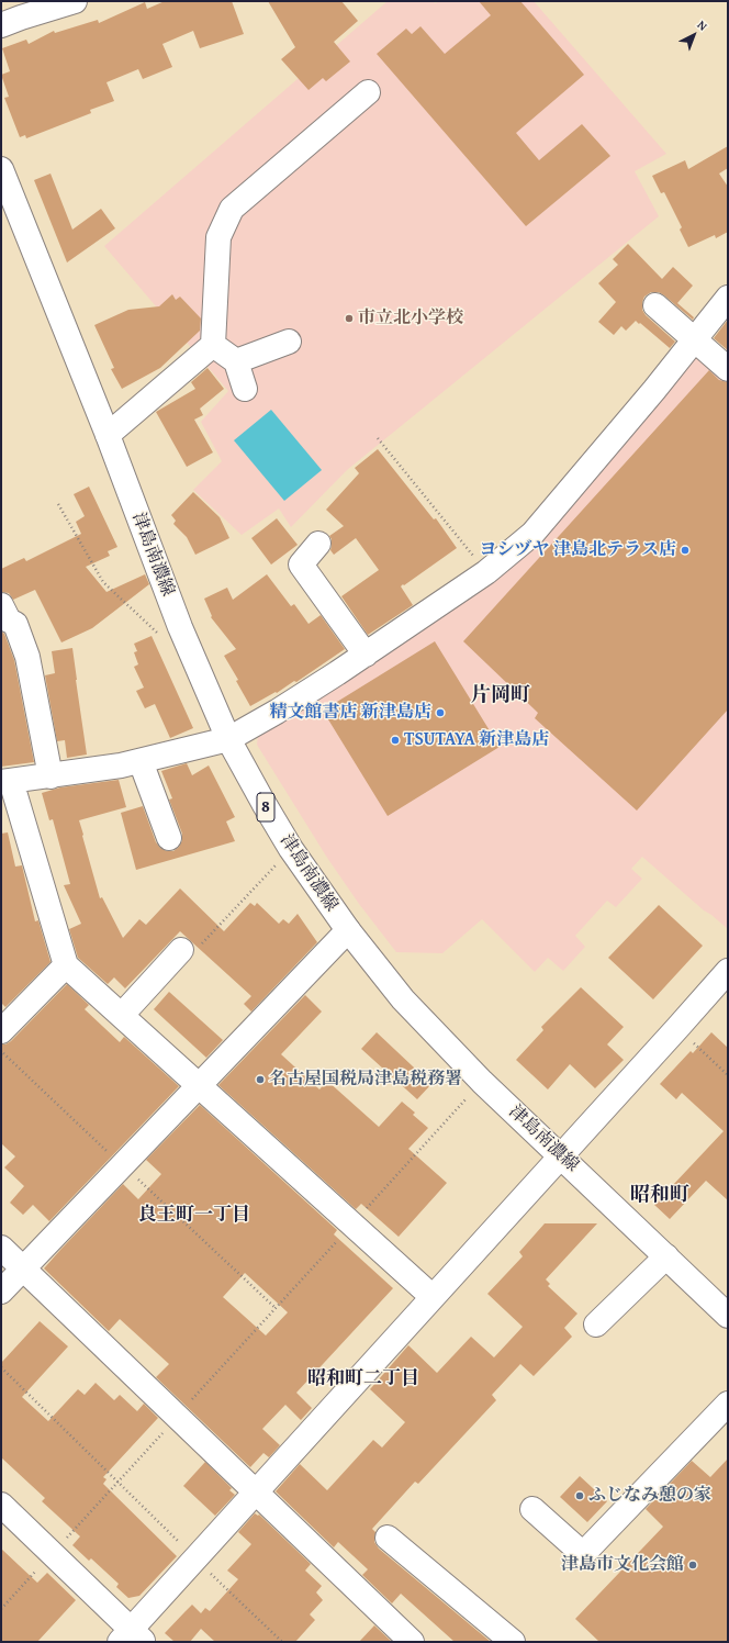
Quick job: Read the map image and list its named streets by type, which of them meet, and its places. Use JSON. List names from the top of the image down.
{
  "streets": {
    "street": ["津島南濃線", "8"]
  },
  "districts": [
    "片岡町",
    "昭和町",
    "良王町一丁目",
    "昭和町二丁目"
  ],
  "places": [
    "市立北小学校",
    "ヨシヅヤ 津島北テラス店",
    "精文館書店 新津島店",
    "TSUTAYA 新津島店",
    "名古屋国税局津島税務署",
    "ふじなみ憩の家",
    "津島市文化会館"
  ],
  "north": "top right"
}
